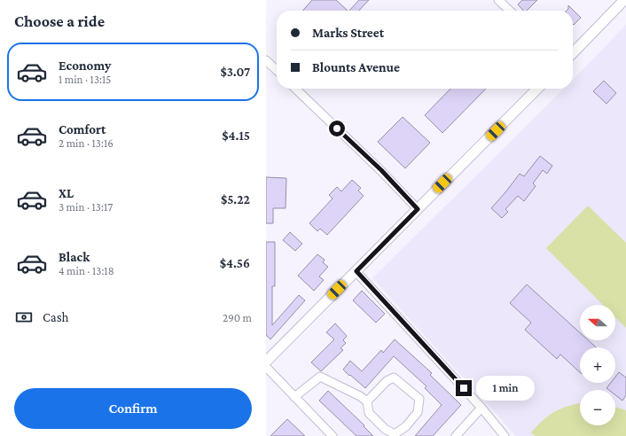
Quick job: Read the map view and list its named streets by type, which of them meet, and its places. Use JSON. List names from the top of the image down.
{
  "north": "left",
  "page": {
    "heading": "Choose a ride",
    "banner": ["Marks Street", "Blounts Avenue"],
    "list": [
      {
        "name": "Economy",
        "note": "1 min · 13:15",
        "value": "$3.07"
      },
      {
        "name": "Comfort",
        "note": "2 min · 13:16",
        "value": "$4.15"
      },
      {
        "name": "XL",
        "note": "3 min · 13:17",
        "value": "$5.22"
      },
      {
        "name": "Black",
        "note": "4 min · 13:18",
        "value": "$4.56"
      }
    ],
    "pay": ["Cash", "290 m"],
    "map_buttons": ["+", "−"],
    "bubble": "1 min",
    "buttons": "Confirm"
  }
}
